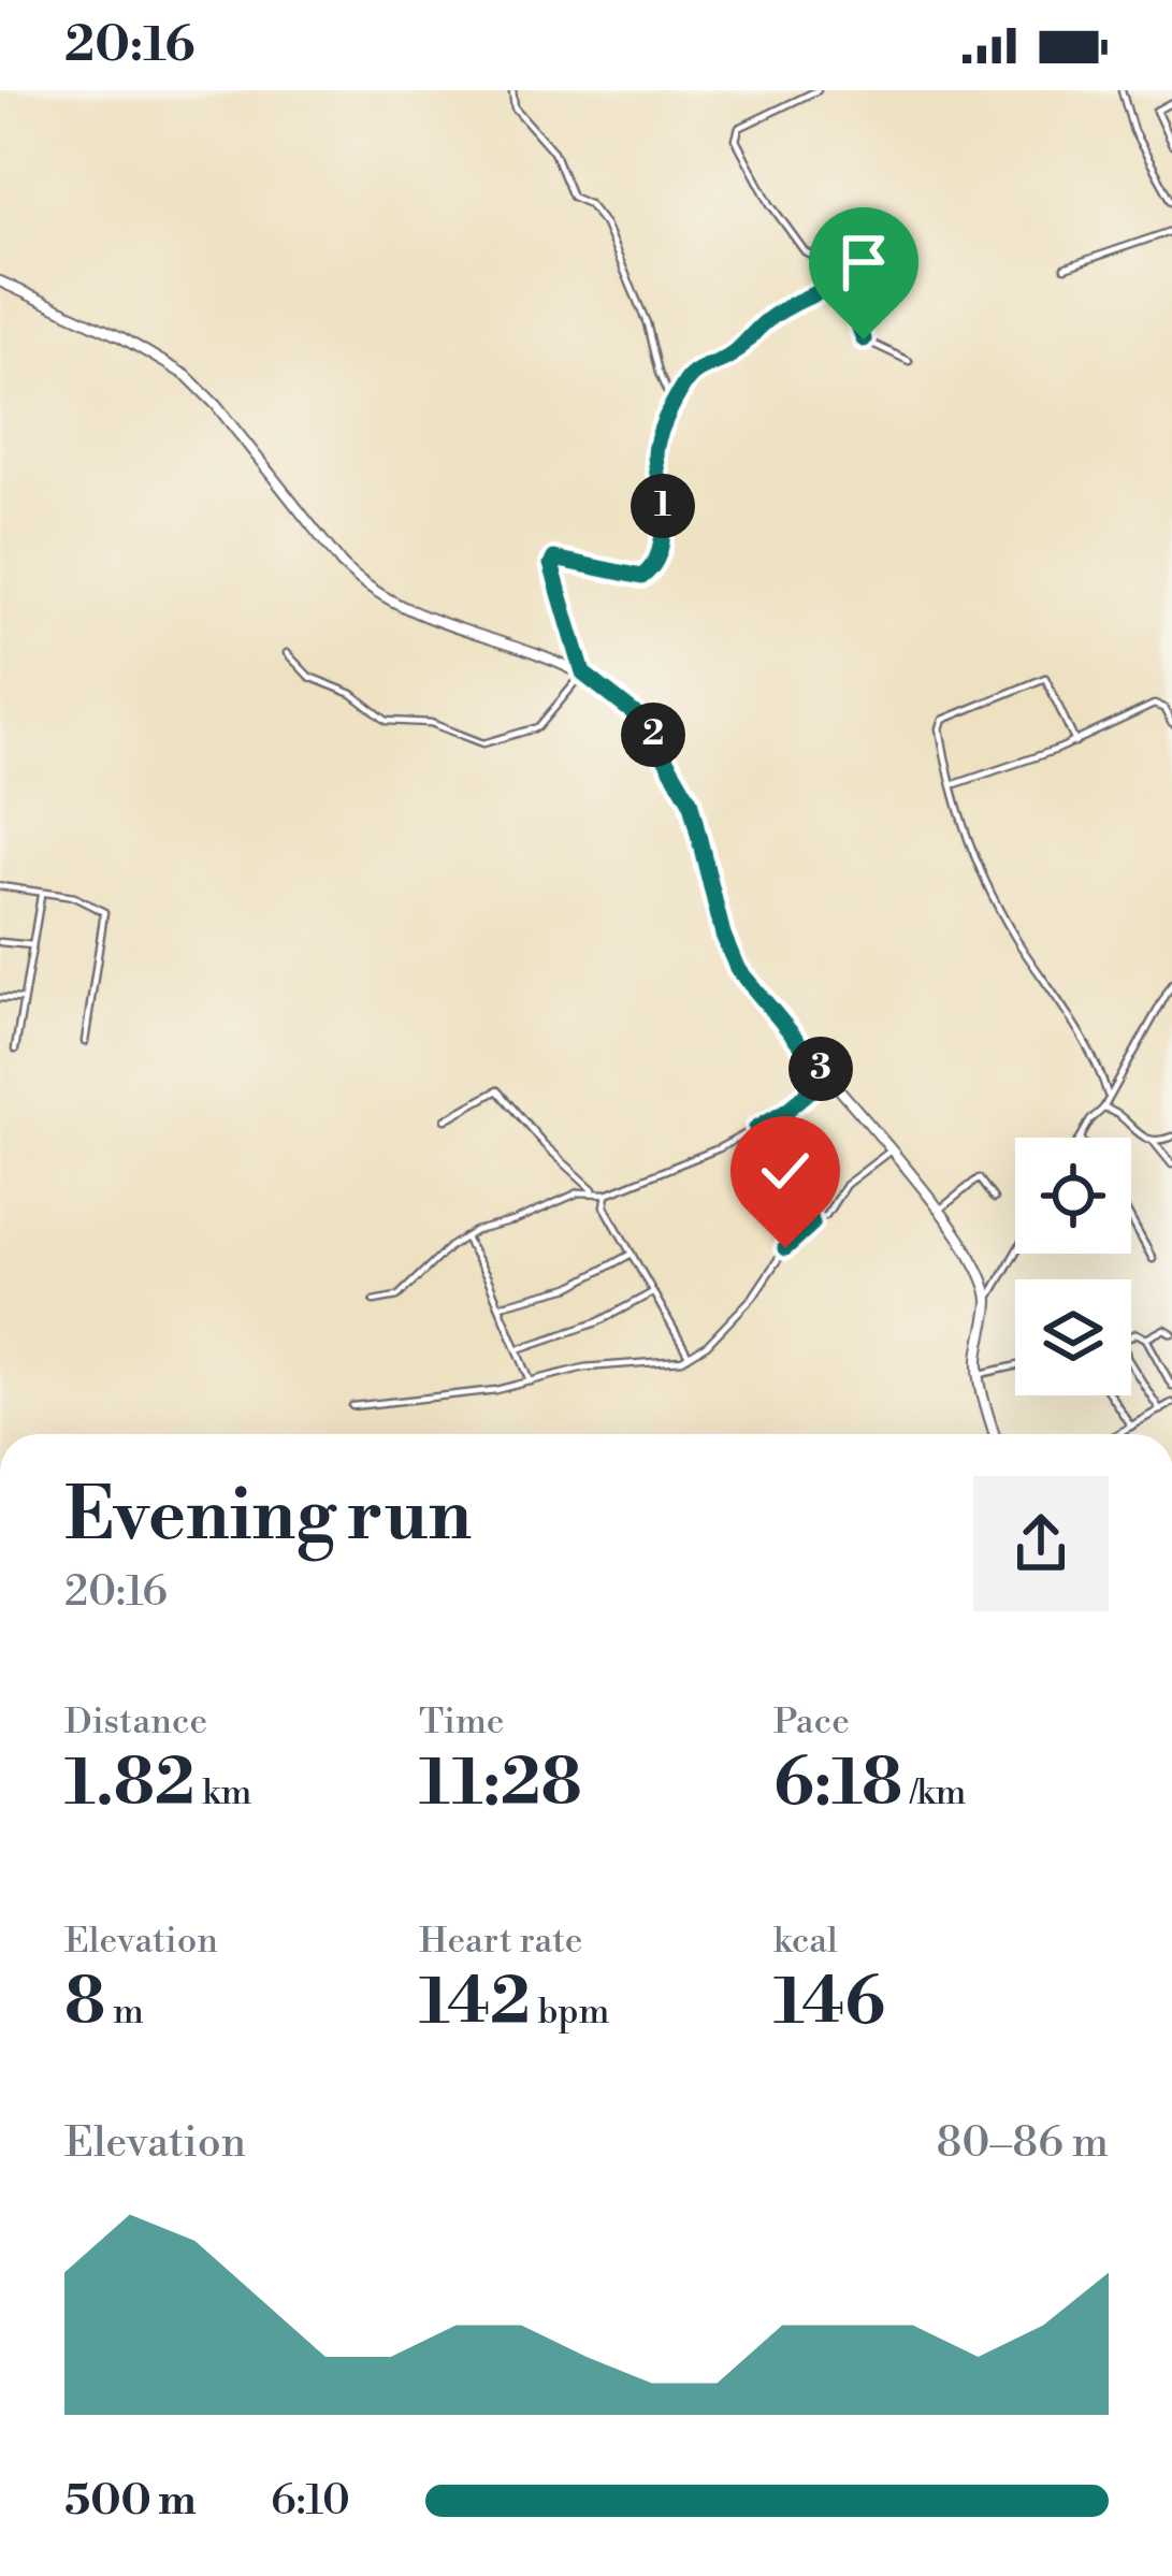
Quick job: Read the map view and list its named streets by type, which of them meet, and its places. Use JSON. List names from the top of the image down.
{
  "page": {
    "status": "20:16",
    "pins": ["1", "2", "3"],
    "heading": ["Evening run", "20:16"],
    "stats": [
      ["Distance", "1.82 km"],
      ["Time", "11:28"],
      ["Pace", "6:18 /km"],
      ["Elevation", "8 m"],
      ["Heart rate", "142 bpm"],
      ["kcal", "146"]
    ],
    "chart": ["Elevation", "80–86 m"],
    "list": [
      {
        "name": "500 m",
        "note": "6:10"
      }
    ]
  }
}
